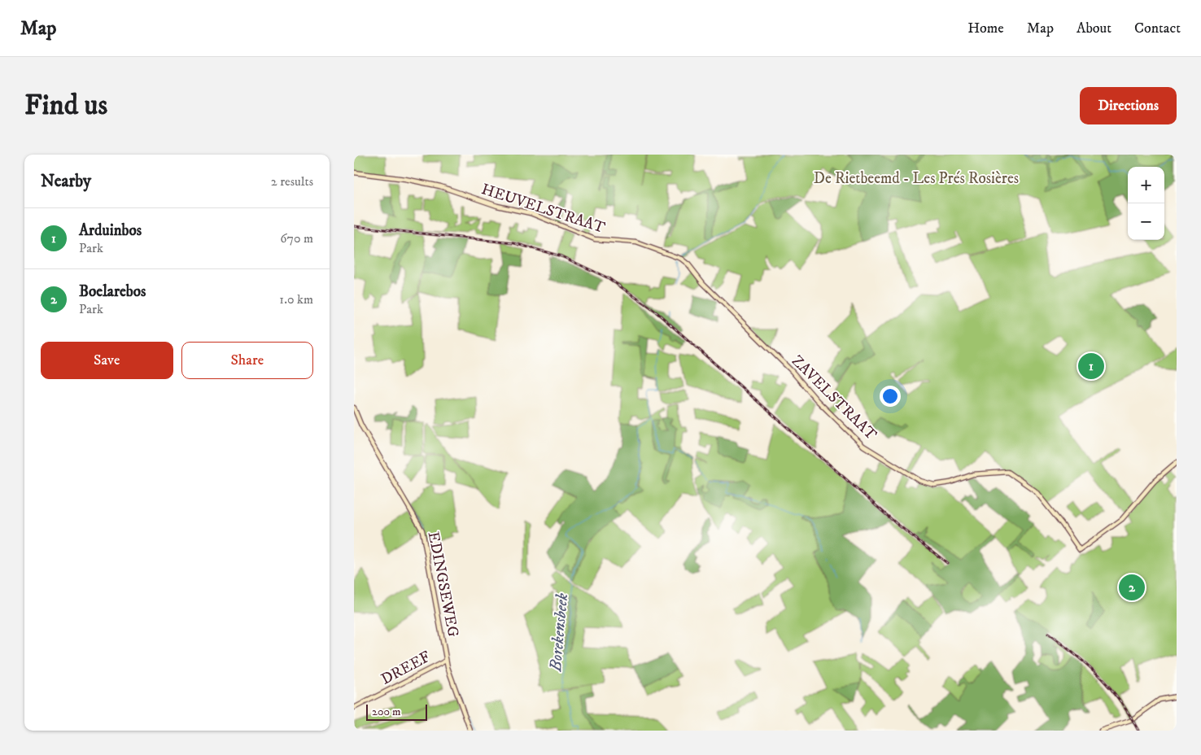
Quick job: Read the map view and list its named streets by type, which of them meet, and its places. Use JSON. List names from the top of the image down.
{
  "streets": {
    "street": [
      "HEUVELSTRAAT",
      "ZAVELSTRAAT",
      "EDINGSEWEG",
      "DREEF"
    ]
  },
  "crossings": [
    ["HEUVELSTRAAT", "ZAVELSTRAAT"],
    ["EDINGSEWEG", "DREEF"]
  ],
  "water": ["Borekensbeek"],
  "parks": ["De Rietbeemd - Les Prés Rosières"],
  "scale_bar": "200 m",
  "page": {
    "header": "Map",
    "nav": [
      "Home",
      "Map",
      "About",
      "Contact"
    ],
    "buttons": [
      "Directions",
      ["Save", "Share"]
    ],
    "title": "Find us",
    "heading": ["Nearby", "2 results"],
    "map_buttons": ["+", "−"],
    "list": [
      {
        "mark": "1",
        "name": "Arduinbos",
        "note": "Park",
        "value": "670 m"
      },
      {
        "mark": "2",
        "name": "Boelarebos",
        "note": "Park",
        "value": "1.0 km"
      }
    ],
    "pins": ["1", "2"],
    "scale": "200 m"
  }
}
